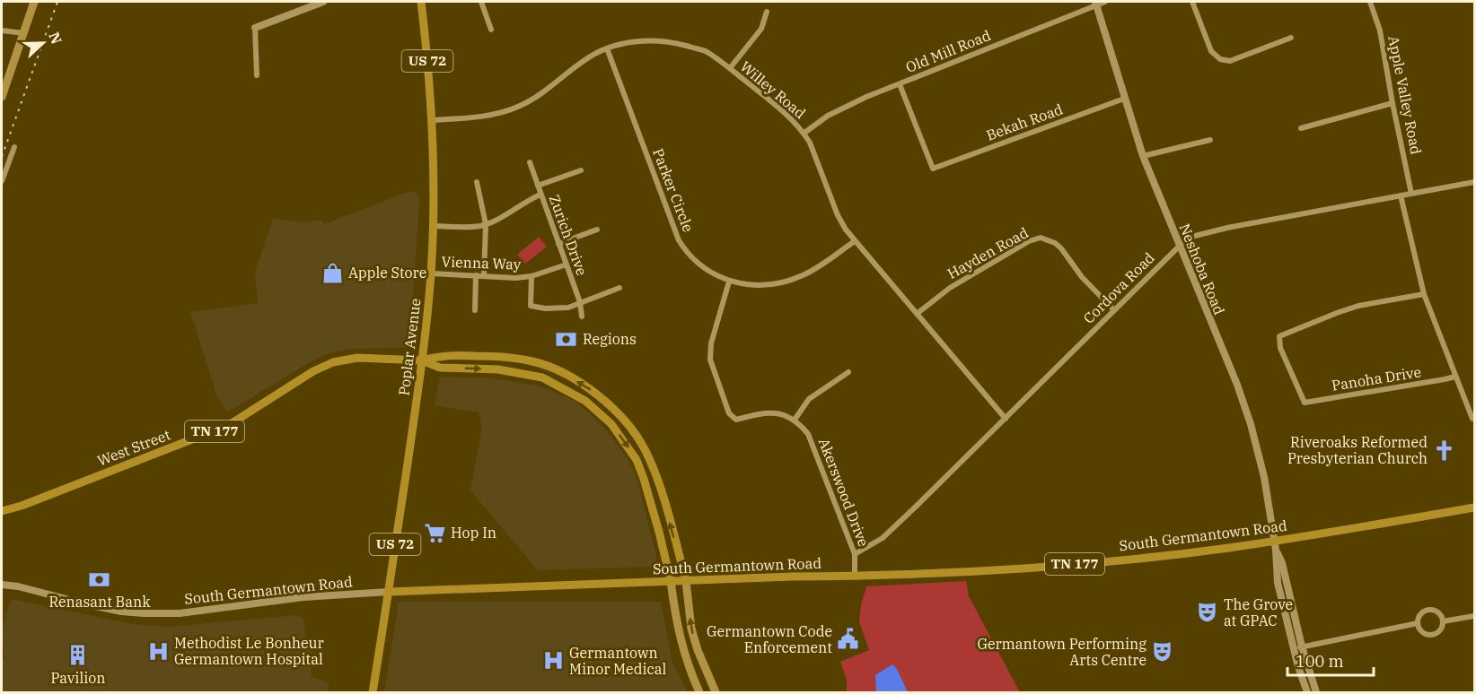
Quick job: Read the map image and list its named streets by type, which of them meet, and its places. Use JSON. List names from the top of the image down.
{
  "streets": {
    "main road": [
      "US 72",
      "Poplar Avenue",
      "TN 177",
      "West Street",
      "South Germantown Road"
    ],
    "street": [
      "Old Mill Road",
      "Willey Road",
      "Apple Valley Road",
      "Bekah Road",
      "Parker Circle",
      "Zurich Drive",
      "Hayden Road",
      "Vienna Way",
      "Neshoba Road",
      "Cordova Road",
      "Panoha Drive",
      "Akerswood Drive"
    ]
  },
  "crossings": [
    ["Old Mill Road", "Willey Road"],
    ["Old Mill Road", "Bekah Road"],
    ["Old Mill Road", "Neshoba Road"],
    ["Willey Road", "Parker Circle"],
    ["Willey Road", "Hayden Road"],
    ["Willey Road", "Cordova Road"],
    ["Willey Road", "Poplar Avenue"],
    ["Apple Valley Road", "Cordova Road"],
    ["Bekah Road", "Neshoba Road"],
    ["Zurich Drive", "Vienna Way"],
    ["Hayden Road", "Cordova Road"],
    ["Vienna Way", "Poplar Avenue"],
    ["Neshoba Road", "Cordova Road"],
    ["Neshoba Road", "South Germantown Road"],
    ["Cordova Road", "Akerswood Drive"],
    ["Poplar Avenue", "West Street"],
    ["Poplar Avenue", "South Germantown Road"],
    ["Akerswood Drive", "South Germantown Road"]
  ],
  "places": {
    "shop": ["Apple Store"],
    "bank": ["Regions", "Renasant Bank"],
    "church": ["Riveroaks Reformed Presbyterian Church"],
    "supermarket": ["Hop In"],
    "theatre": ["The Grove at GPAC", "Germantown Performing Arts Centre"],
    "public building": ["Germantown Code Enforcement"],
    "hospital": ["Methodist Le Bonheur Germantown Hospital", "Germantown Minor Medical"],
    "building": ["Pavilion"]
  },
  "scale_bar": "100 m",
  "north": "right"
}
